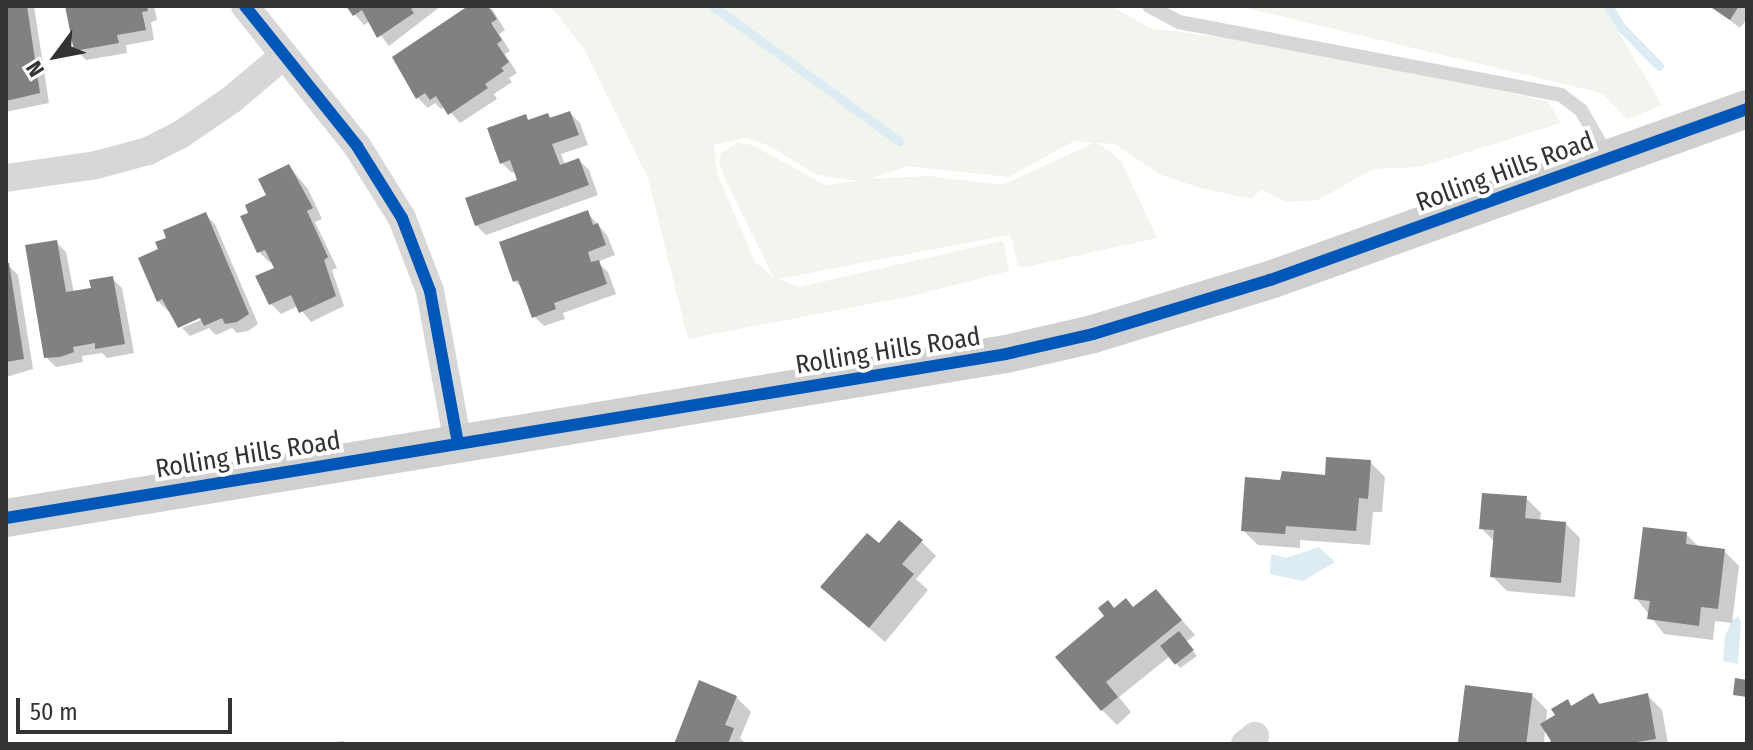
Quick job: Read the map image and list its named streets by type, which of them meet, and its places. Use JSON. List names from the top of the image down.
{
  "streets": {
    "street": ["Rolling Hills Road"]
  },
  "scale_bar": "50 m",
  "north": "bottom left"
}
